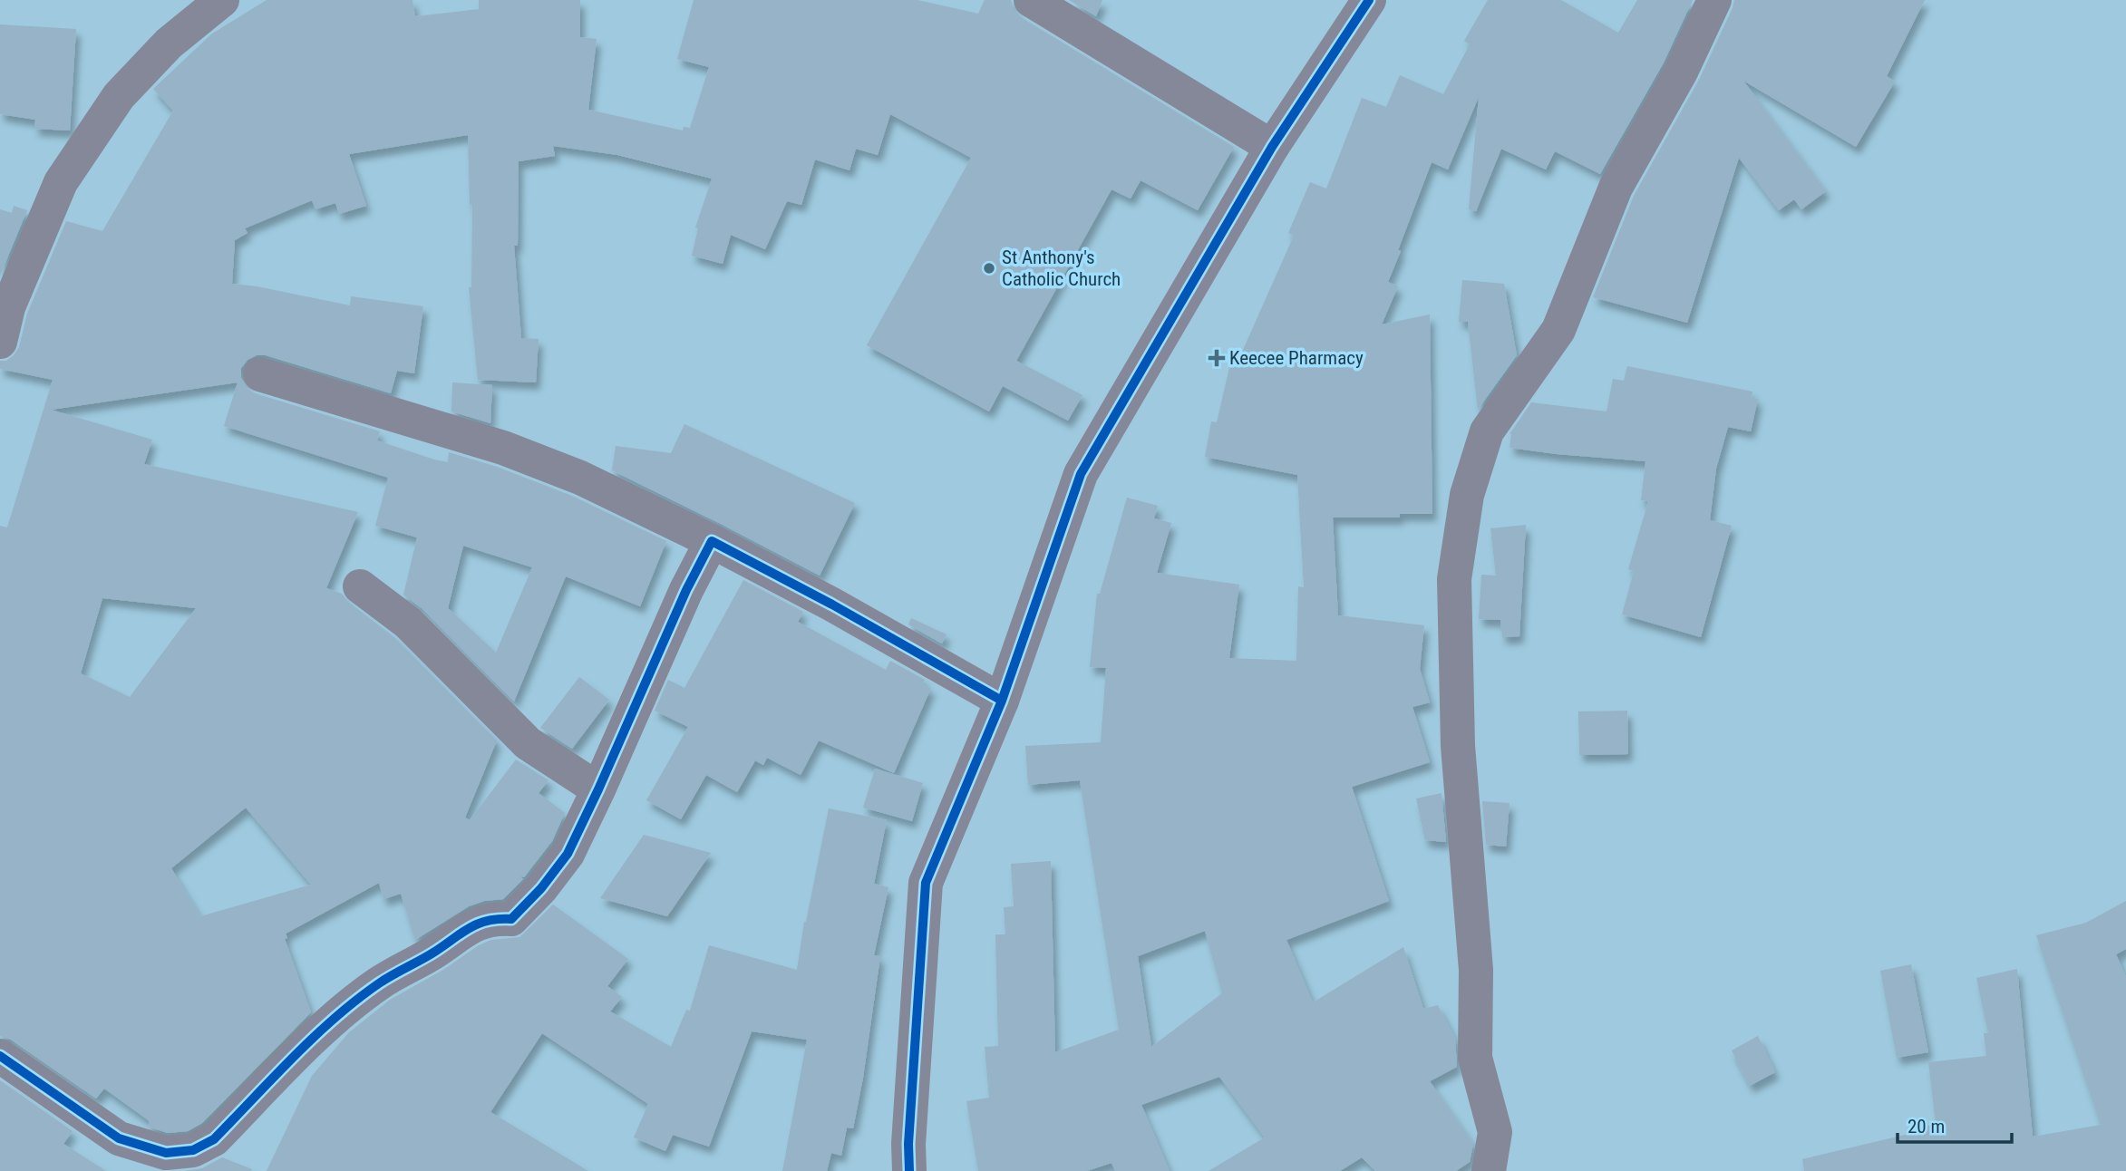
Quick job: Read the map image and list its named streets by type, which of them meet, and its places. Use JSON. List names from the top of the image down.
{
  "places": {
    "other": ["St Anthony's Catholic Church"],
    "health": ["Keecee Pharmacy"]
  },
  "scale_bar": "20 m"
}
